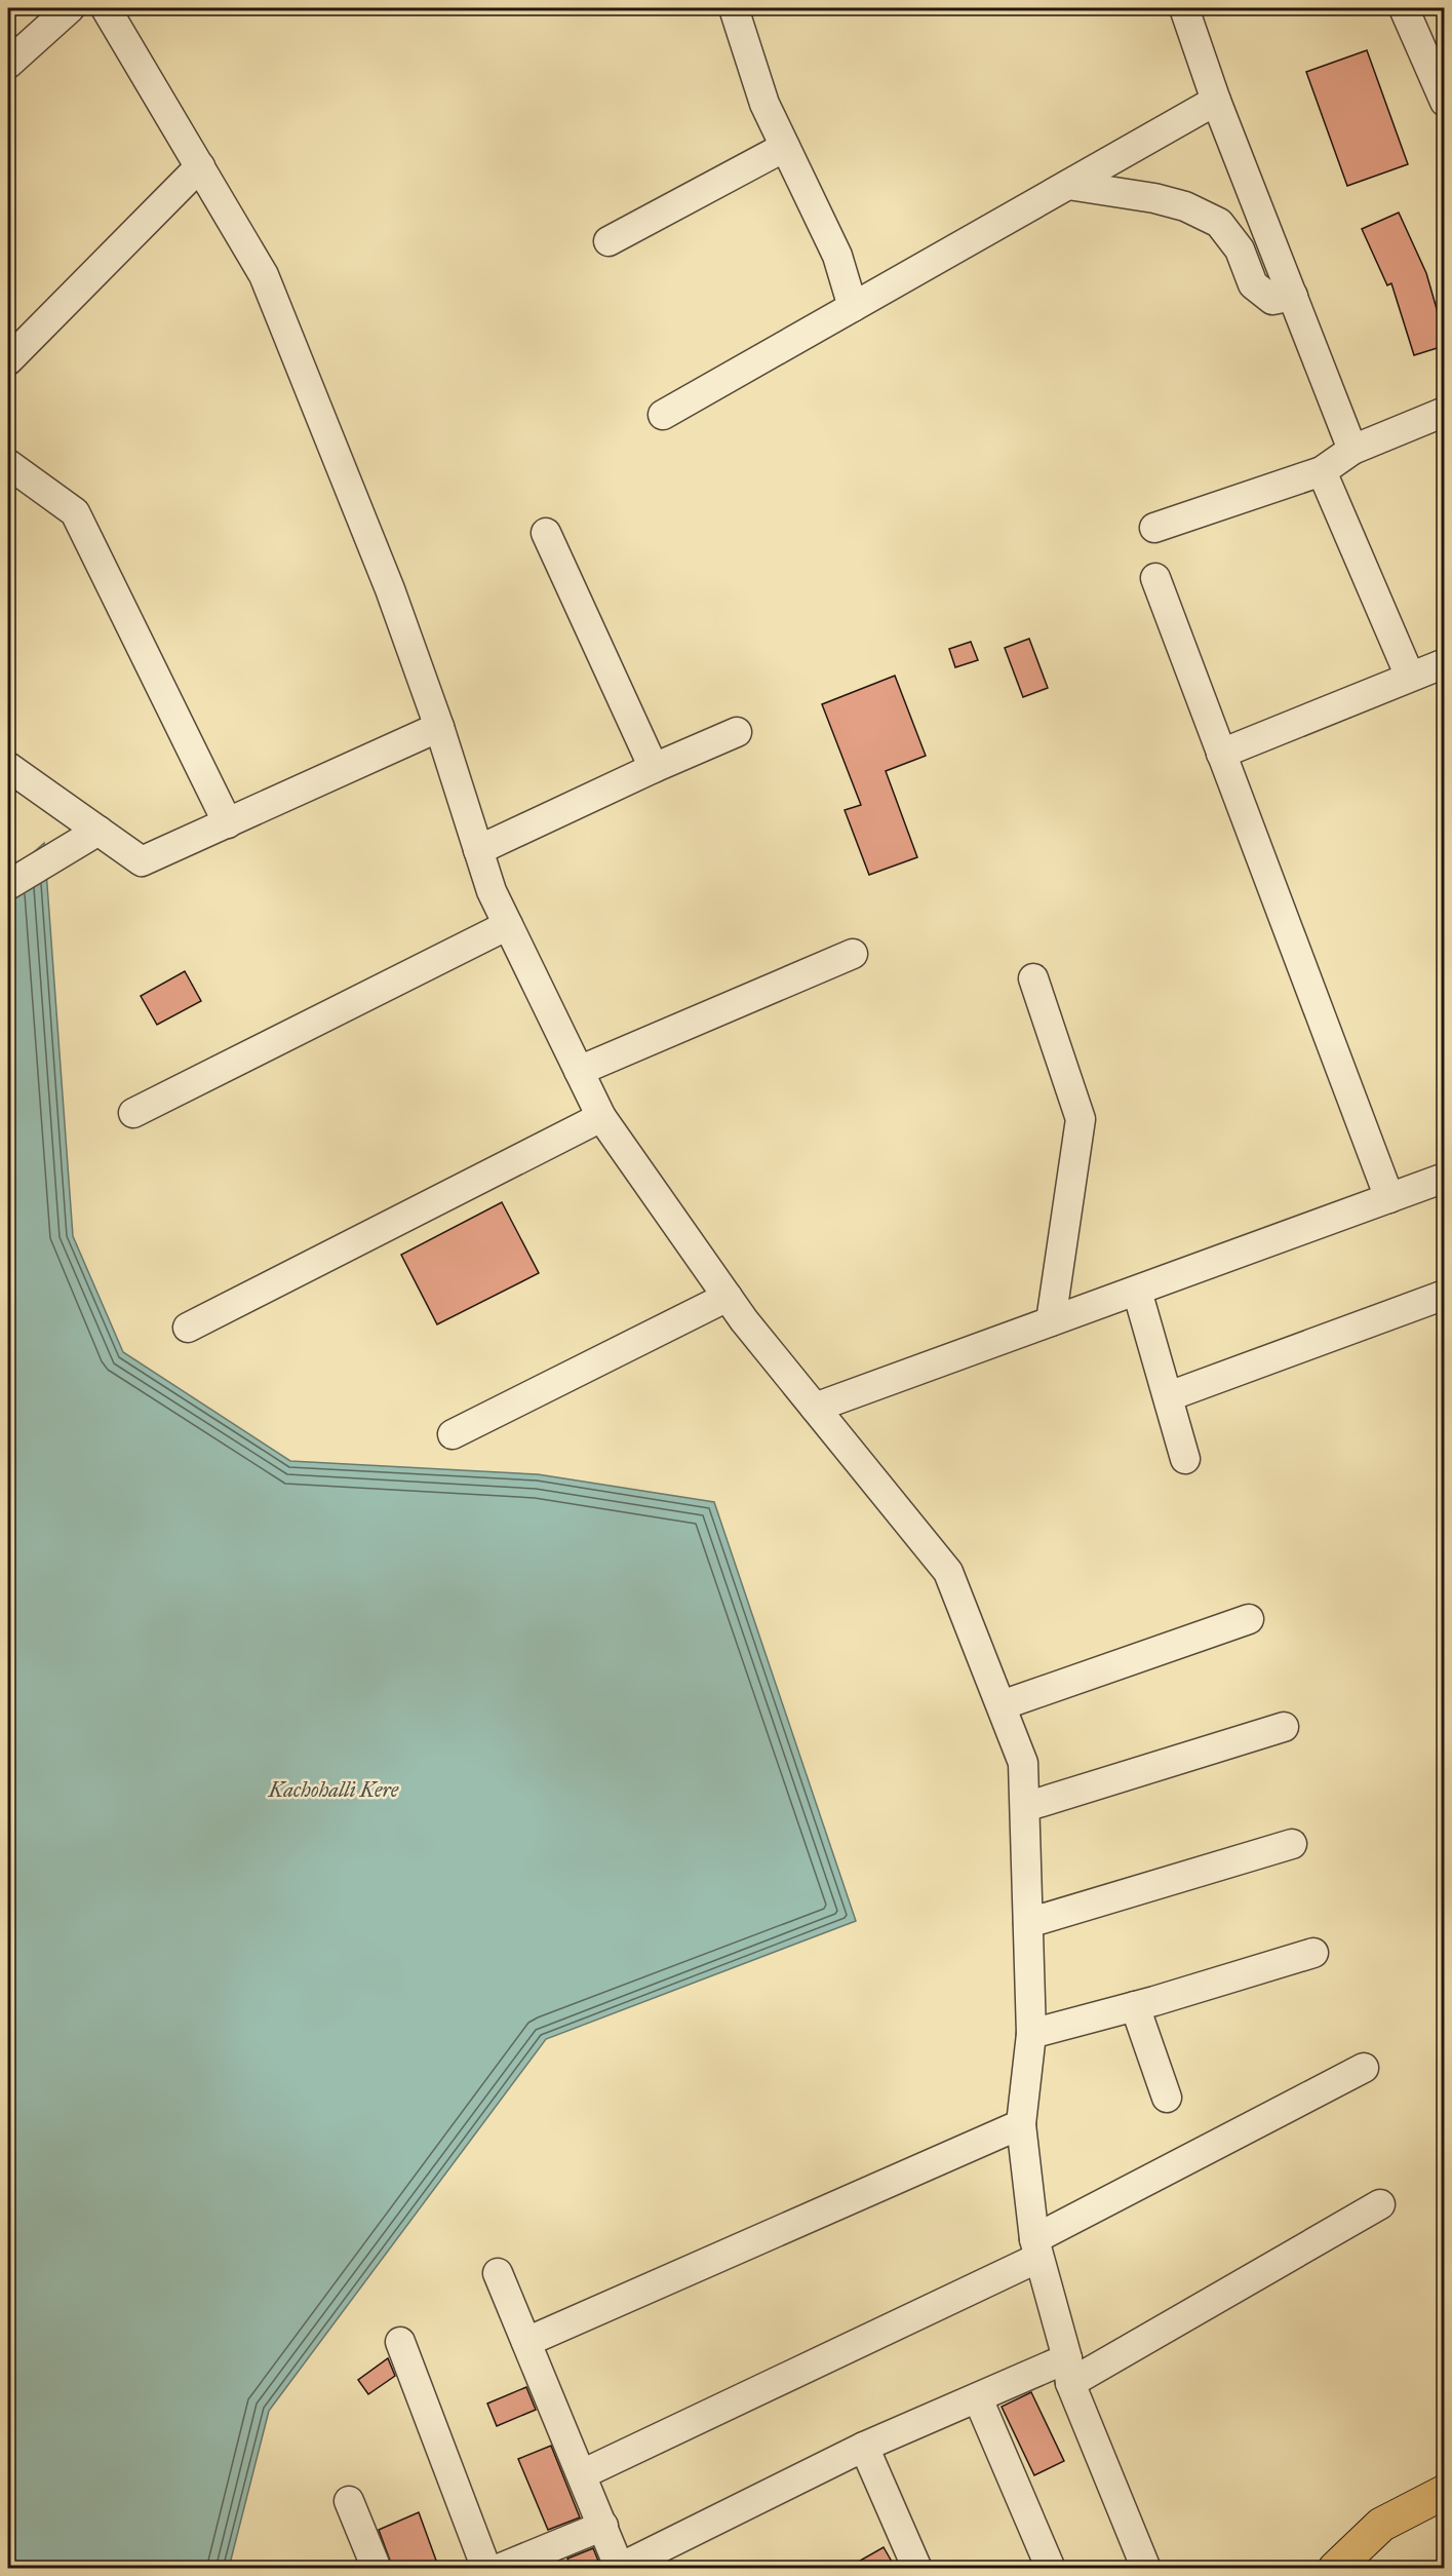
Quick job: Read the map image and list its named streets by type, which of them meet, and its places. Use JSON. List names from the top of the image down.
{
  "water": ["Kachohalli Kere"]
}
